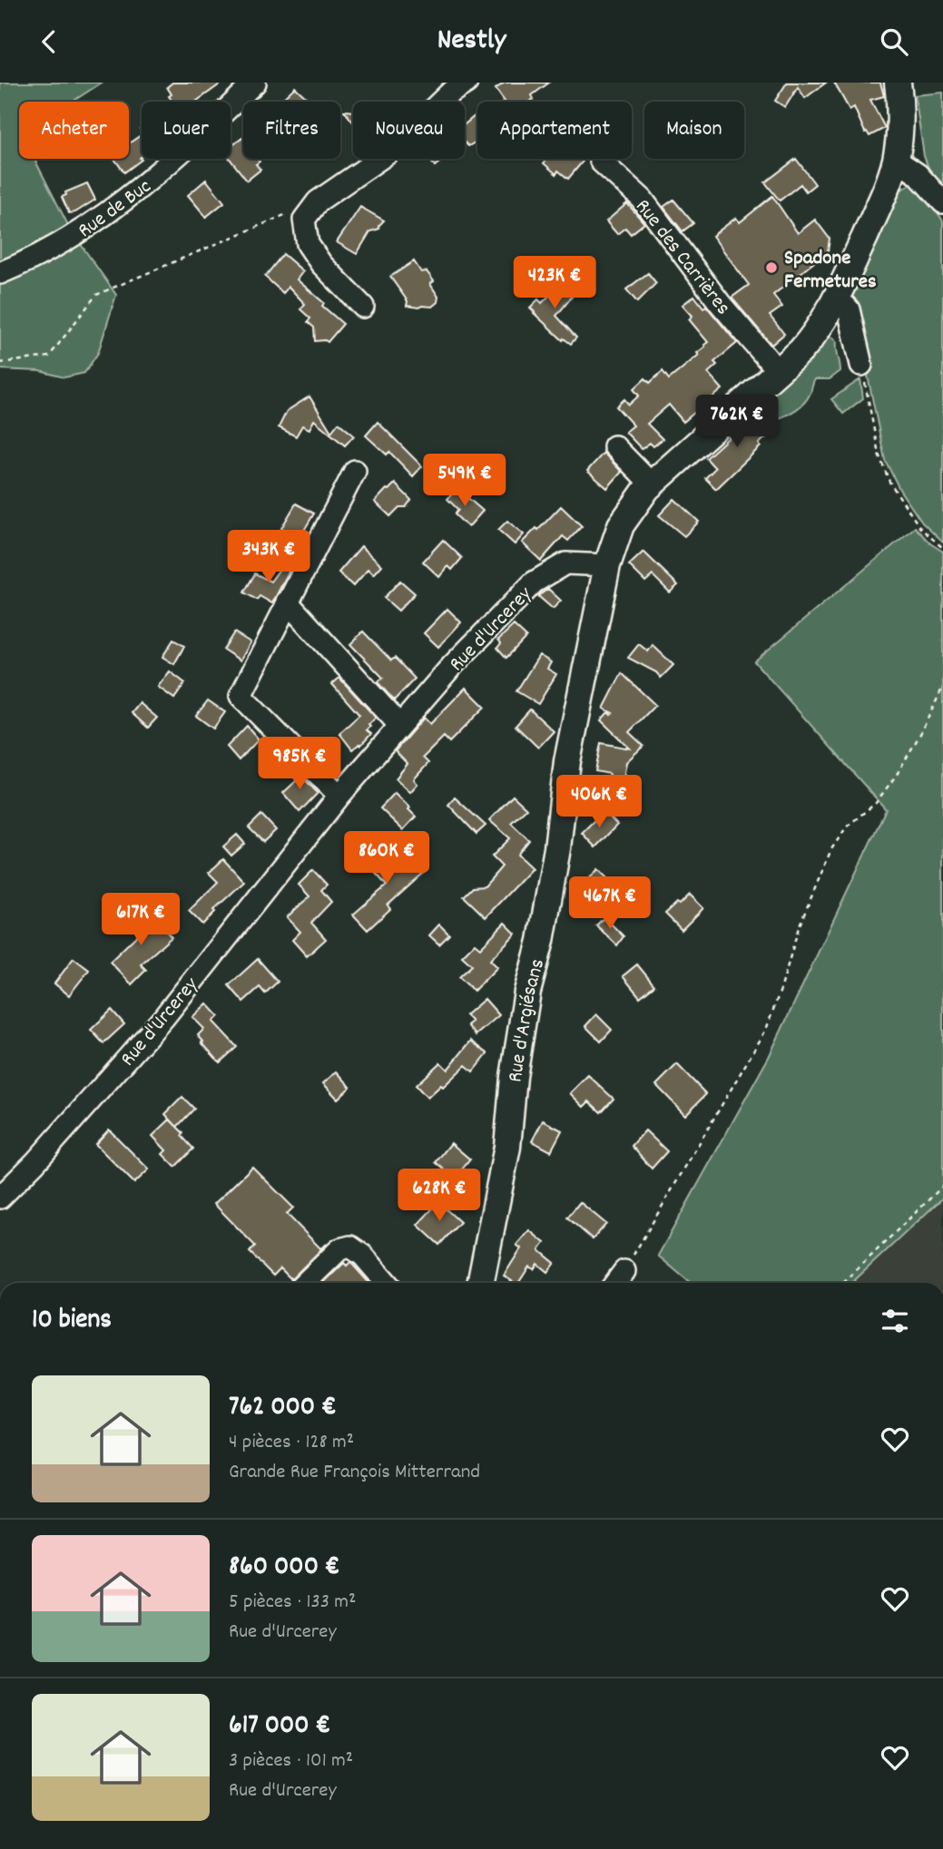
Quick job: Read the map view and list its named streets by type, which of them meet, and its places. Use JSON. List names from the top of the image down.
{
  "streets": {
    "main road": ["Rue d'Argiésans"],
    "street": ["Rue de Buc", "Rue des Carrières", "Rue d'Urcerey"]
  },
  "crossings": [
    ["Rue des Carrières", "Rue d'Argiésans"],
    ["Rue d'Urcerey", "Rue d'Argiésans"]
  ],
  "places": ["Spadone Fermetures"],
  "page": {
    "header": "Nestly",
    "chip": [
      "Acheter",
      "Louer",
      "Filtres",
      "Nouveau",
      "Appartement",
      "Maison"
    ],
    "price": [
      "423K €",
      "762K €",
      "549K €",
      "343K €",
      "985K €",
      "406K €",
      "860K €",
      "467K €",
      "617K €",
      "628K €"
    ],
    "heading": "10 biens",
    "list": [
      {
        "name": "762 000 €",
        "note": "4 pièces · 128 m² · Grande Rue François Mitterrand"
      },
      {
        "name": "860 000 €",
        "note": "5 pièces · 133 m² · Rue d'Urcerey"
      },
      {
        "name": "617 000 €",
        "note": "3 pièces · 101 m² · Rue d'Urcerey"
      }
    ]
  }
}
